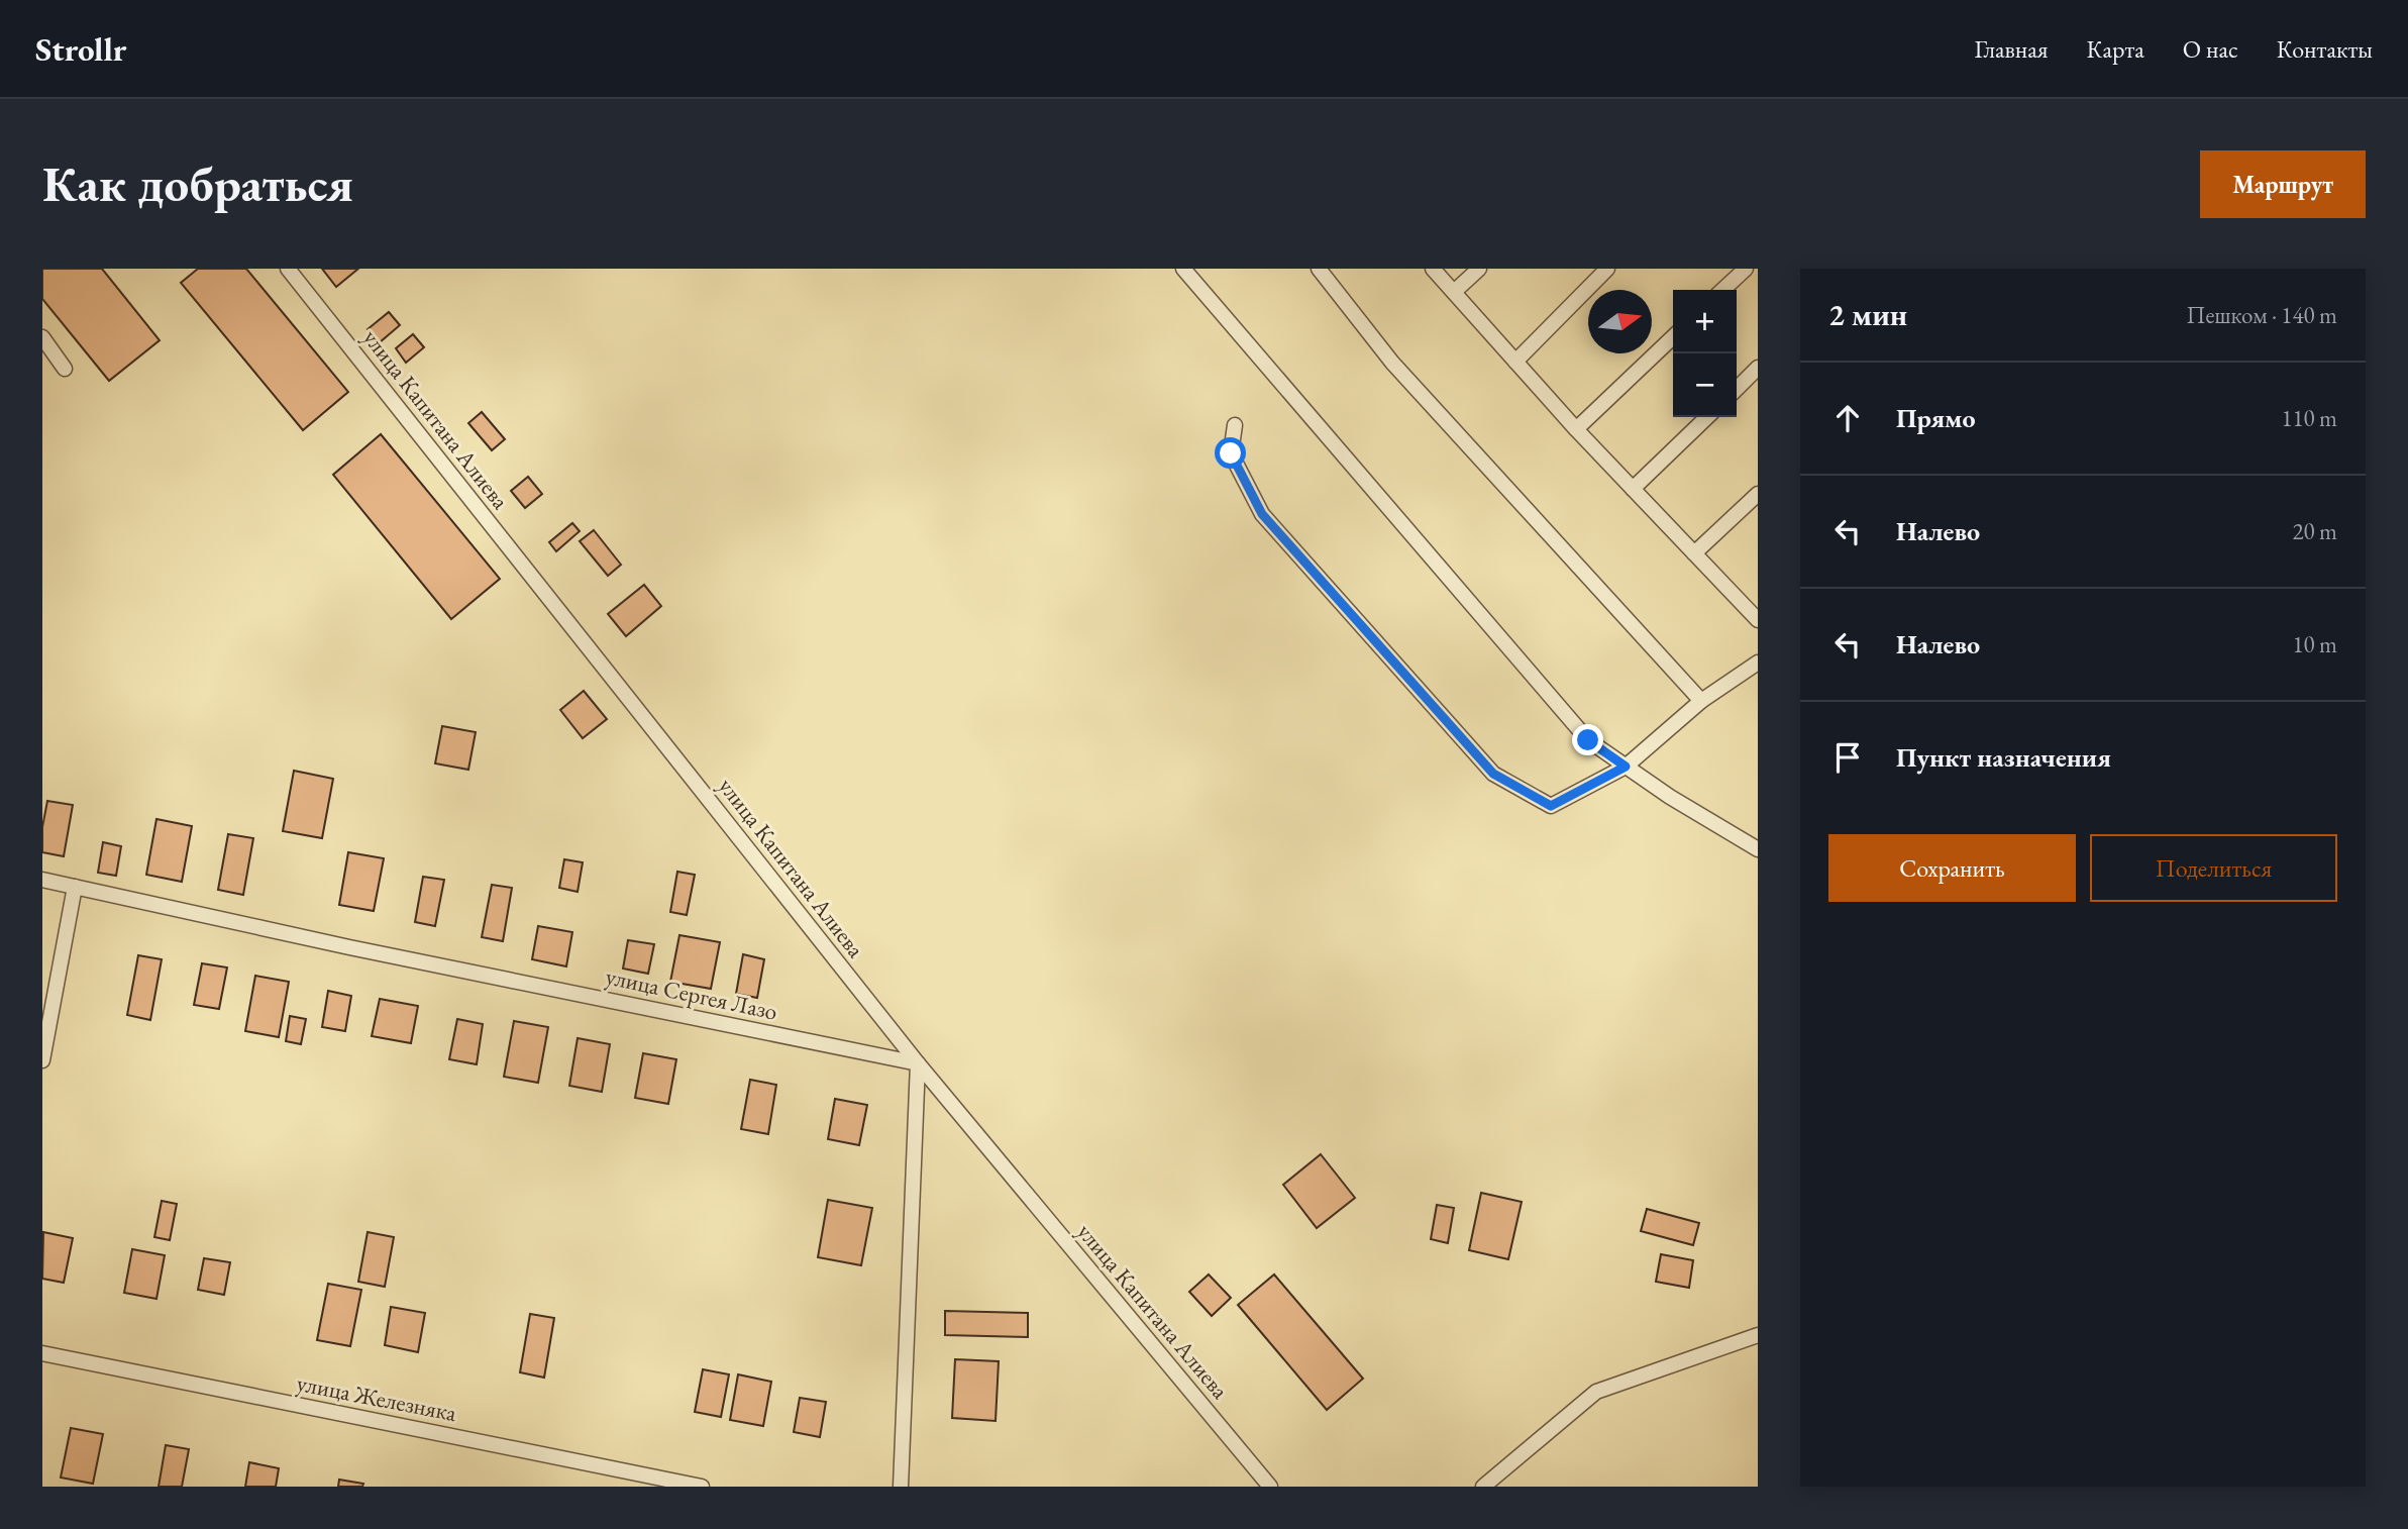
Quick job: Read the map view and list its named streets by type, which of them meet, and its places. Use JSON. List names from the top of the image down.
{
  "streets": {
    "lane": ["улица Капитана Алиева", "улица Сергея Лазо", "улица Железняка"]
  },
  "crossings": [
    ["улица Капитана Алиева", "улица Сергея Лазо"]
  ],
  "north": "right",
  "page": {
    "header": "Strollr",
    "nav": [
      "Главная",
      "Карта",
      "О нас",
      "Контакты"
    ],
    "buttons": [
      "Маршрут",
      ["Сохранить", "Поделиться"]
    ],
    "title": "Как добраться",
    "heading": ["2 мин", "Пешком · 140 m"],
    "map_buttons": ["+", "−"],
    "list": [
      ["Прямо", "110 m"],
      ["Налево", "20 m"],
      ["Налево", "10 m"],
      "Пункт назначения"
    ]
  }
}
